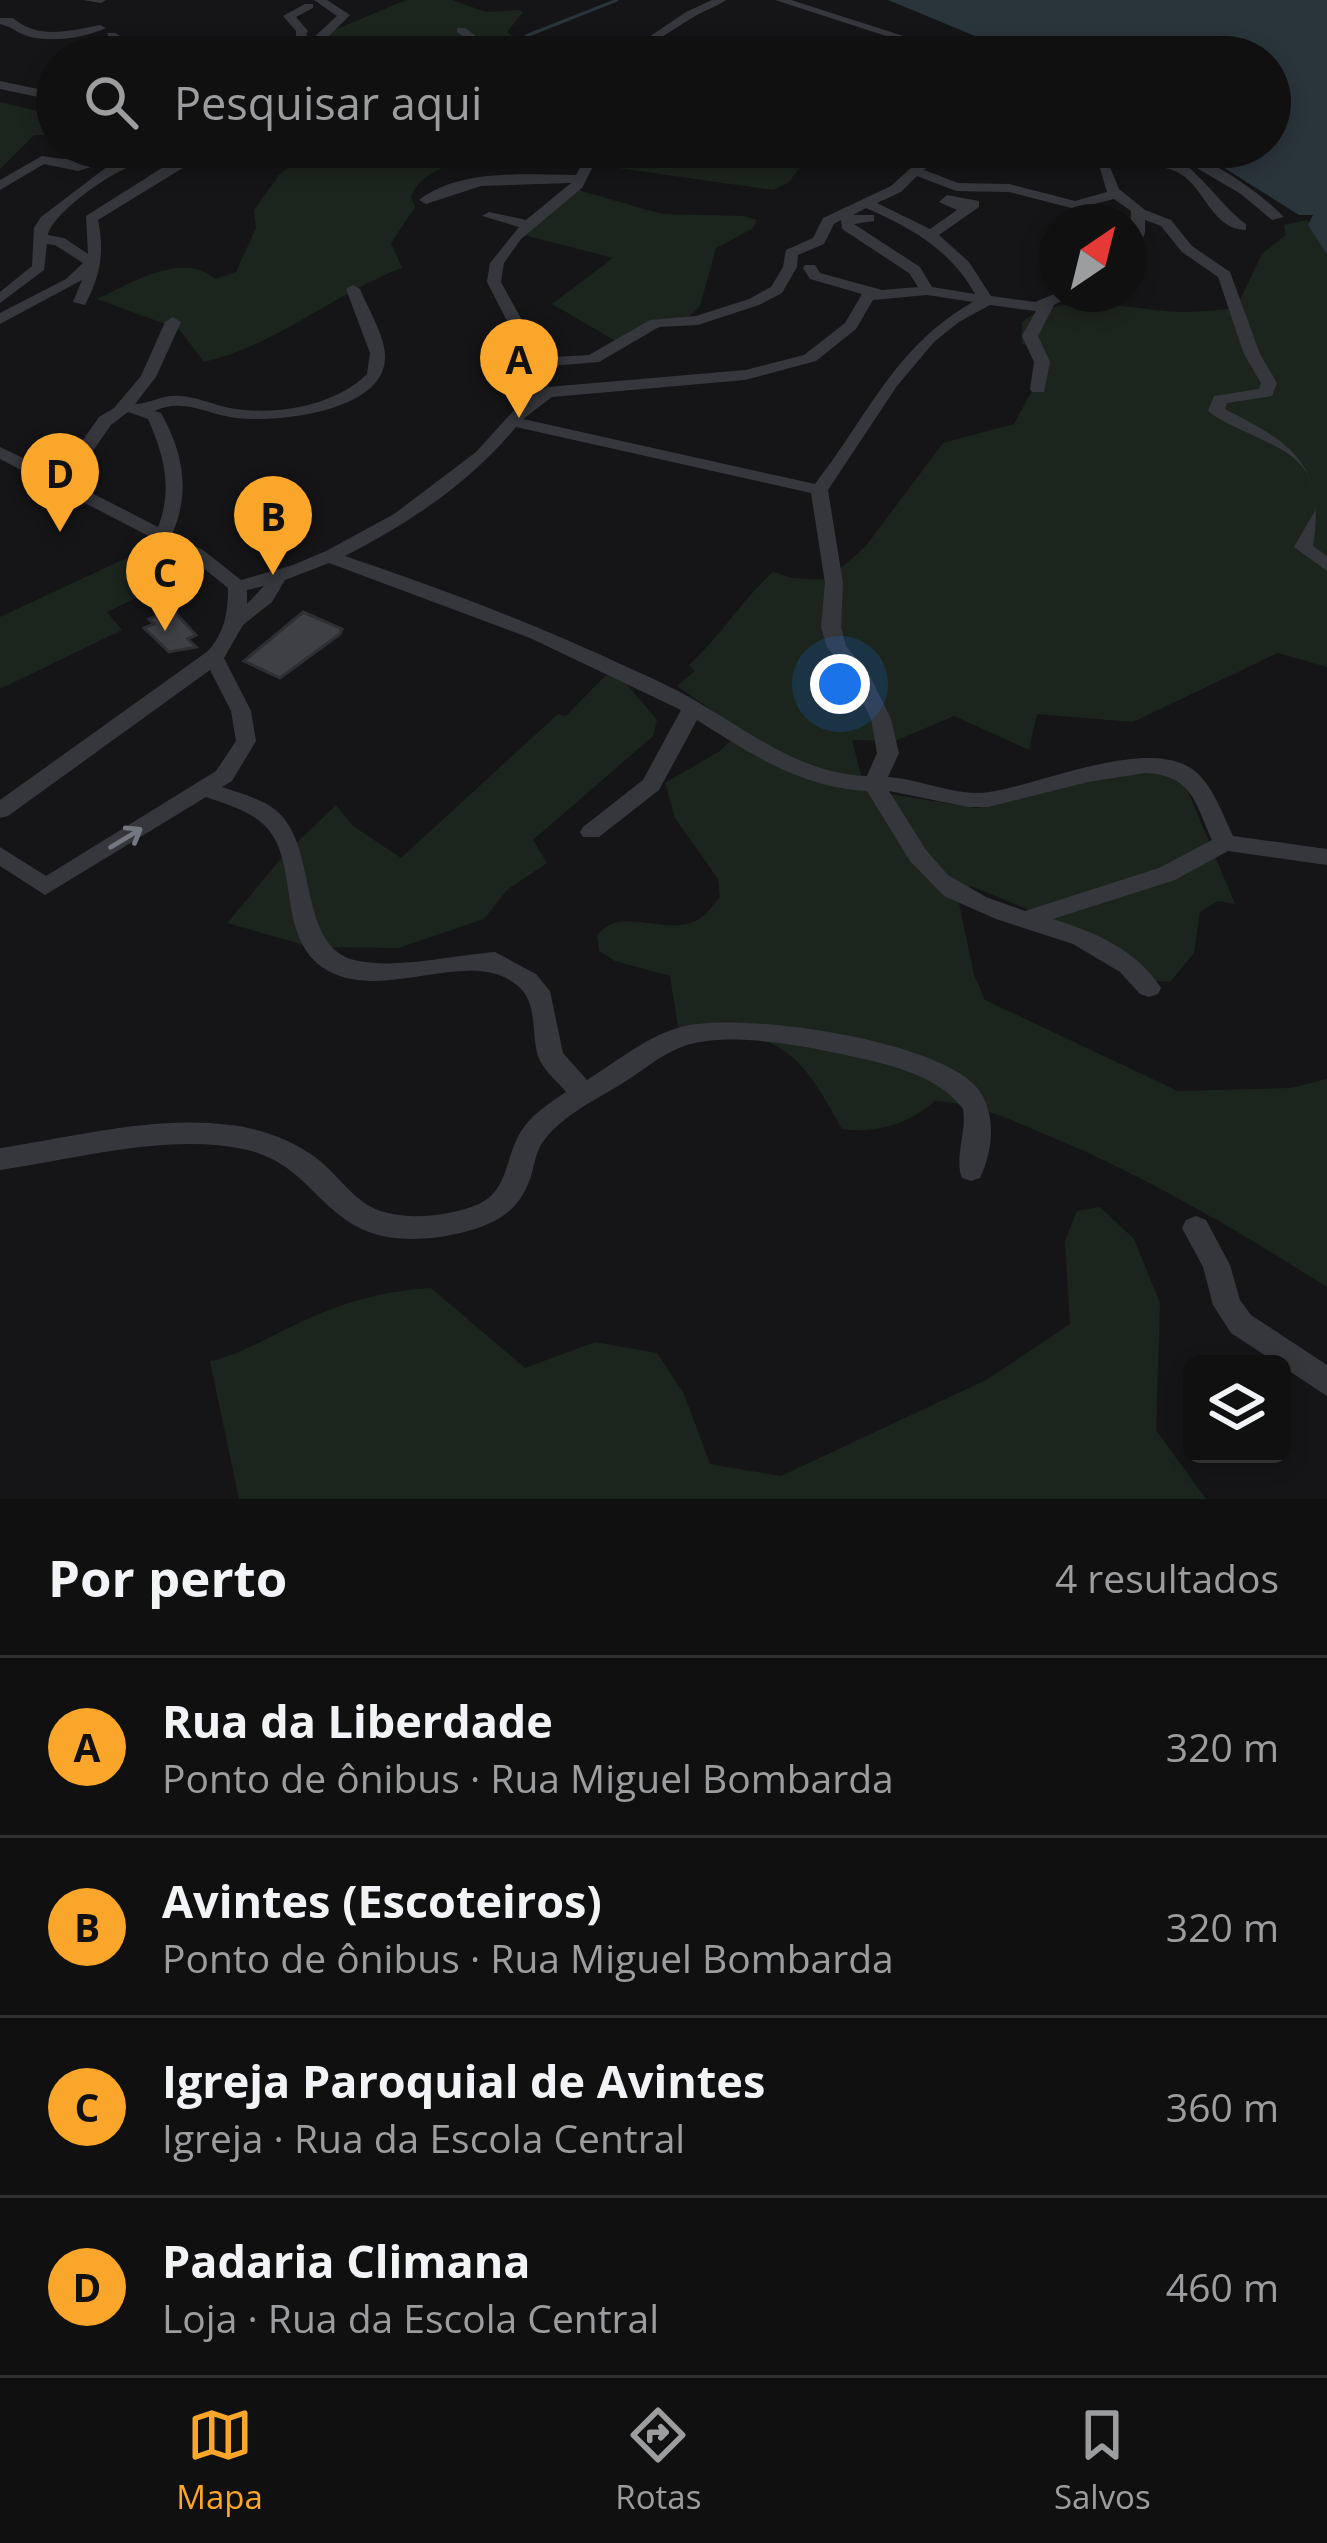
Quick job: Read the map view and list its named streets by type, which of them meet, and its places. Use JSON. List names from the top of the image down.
{
  "north": "top right",
  "page": {
    "search": "Pesquisar aqui",
    "pins": [
      "A",
      "D",
      "B",
      "C"
    ],
    "heading": ["Por perto", "4 resultados"],
    "list": [
      {
        "mark": "A",
        "name": "Rua da Liberdade",
        "note": "Ponto de ônibus · Rua Miguel Bombarda",
        "value": "320 m"
      },
      {
        "mark": "B",
        "name": "Avintes (Escoteiros)",
        "note": "Ponto de ônibus · Rua Miguel Bombarda",
        "value": "320 m"
      },
      {
        "mark": "C",
        "name": "Igreja Paroquial de Avintes",
        "note": "Igreja · Rua da Escola Central",
        "value": "360 m"
      },
      {
        "mark": "D",
        "name": "Padaria Climana",
        "note": "Loja · Rua da Escola Central",
        "value": "460 m"
      }
    ],
    "nav": ["Mapa", "Rotas", "Salvos"]
  }
}
